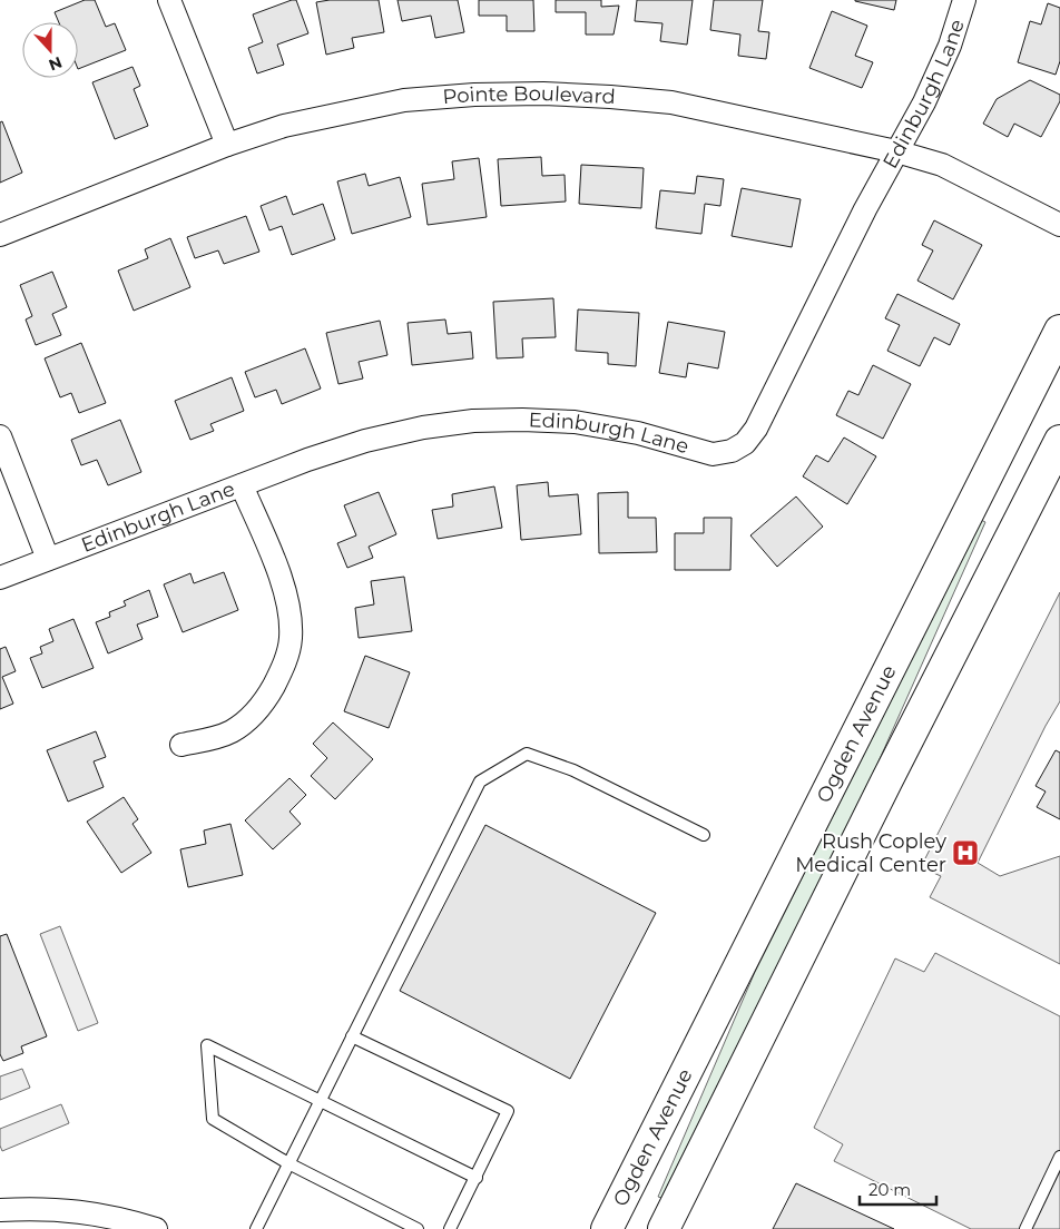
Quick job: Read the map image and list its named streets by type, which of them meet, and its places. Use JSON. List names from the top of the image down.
{
  "streets": {
    "main road": ["Ogden Avenue"],
    "street": ["Edinburgh Lane", "Pointe Boulevard"]
  },
  "crossings": [
    ["Edinburgh Lane", "Pointe Boulevard"]
  ],
  "places": {
    "hospital": ["Rush Copley Medical Center"]
  },
  "scale_bar": "20 m",
  "north": "bottom"
}
